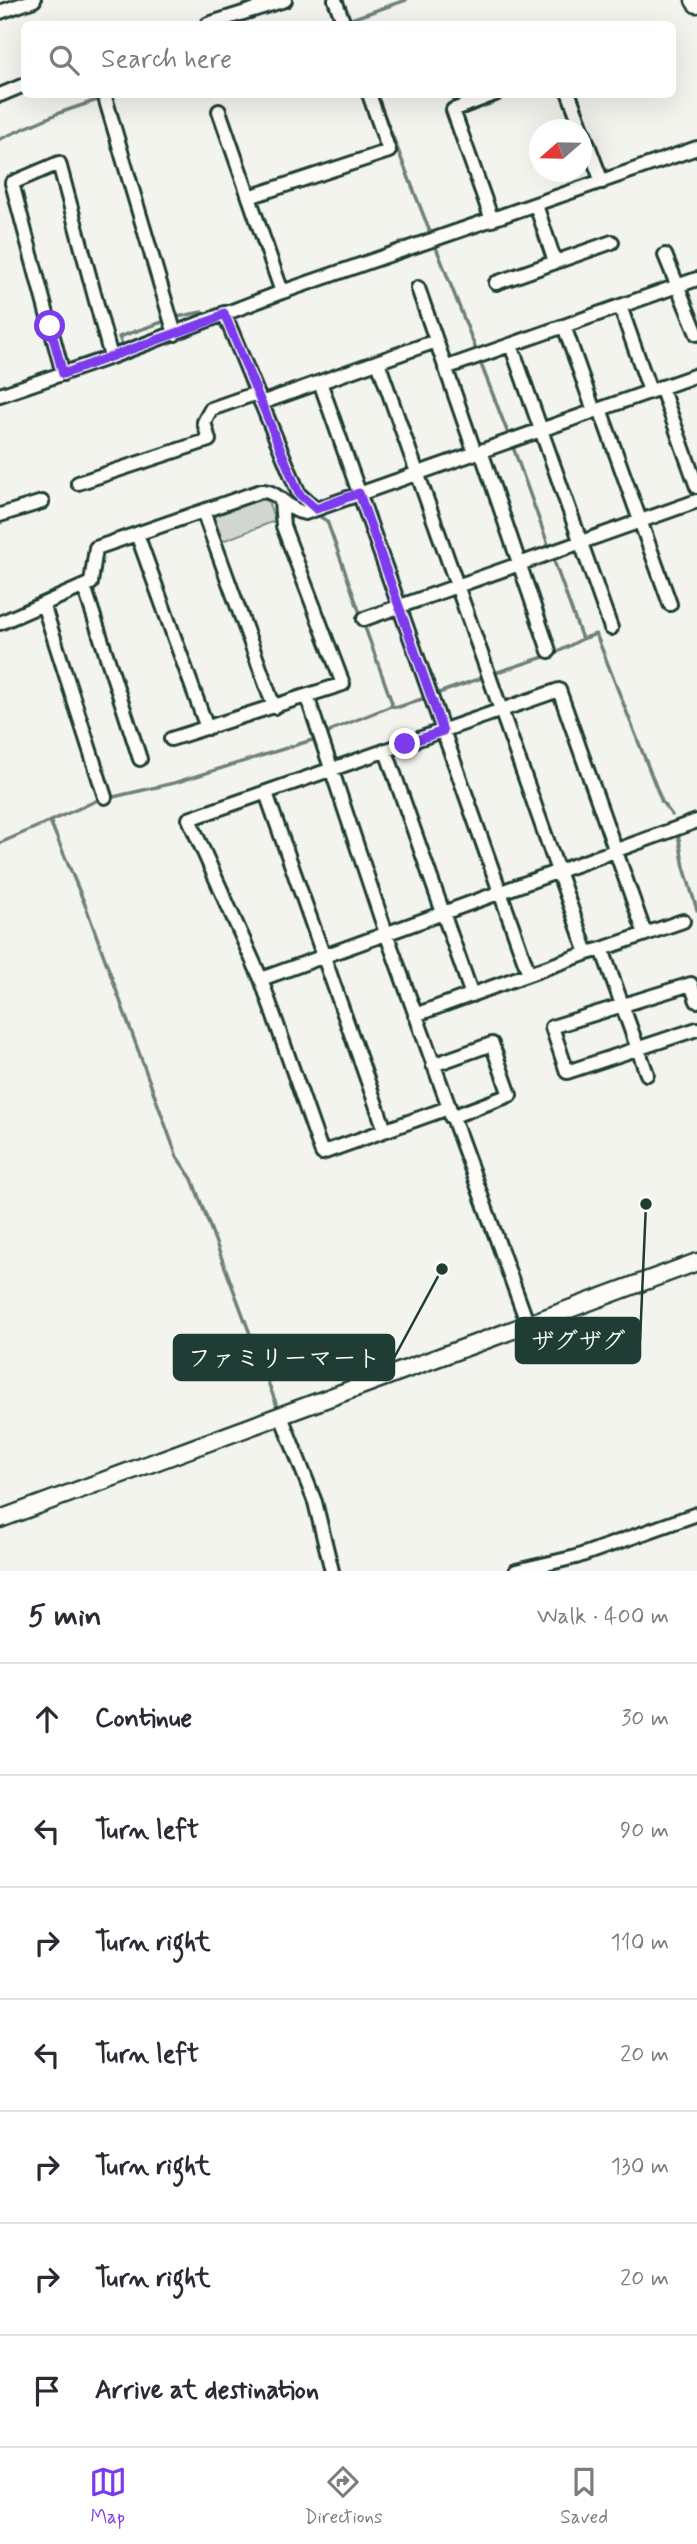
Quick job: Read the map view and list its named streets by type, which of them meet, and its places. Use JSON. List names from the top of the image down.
{
  "places": ["ザグザグ", "ファミリーマート"],
  "north": "left",
  "page": {
    "search": "Search here",
    "heading": ["5 min", "Walk · 400 m"],
    "list": [
      ["Continue", "30 m"],
      ["Turn left", "90 m"],
      ["Turn right", "110 m"],
      ["Turn left", "20 m"],
      ["Turn right", "130 m"],
      ["Turn right", "20 m"],
      "Arrive at destination"
    ],
    "nav": ["Map", "Directions", "Saved"]
  }
}
